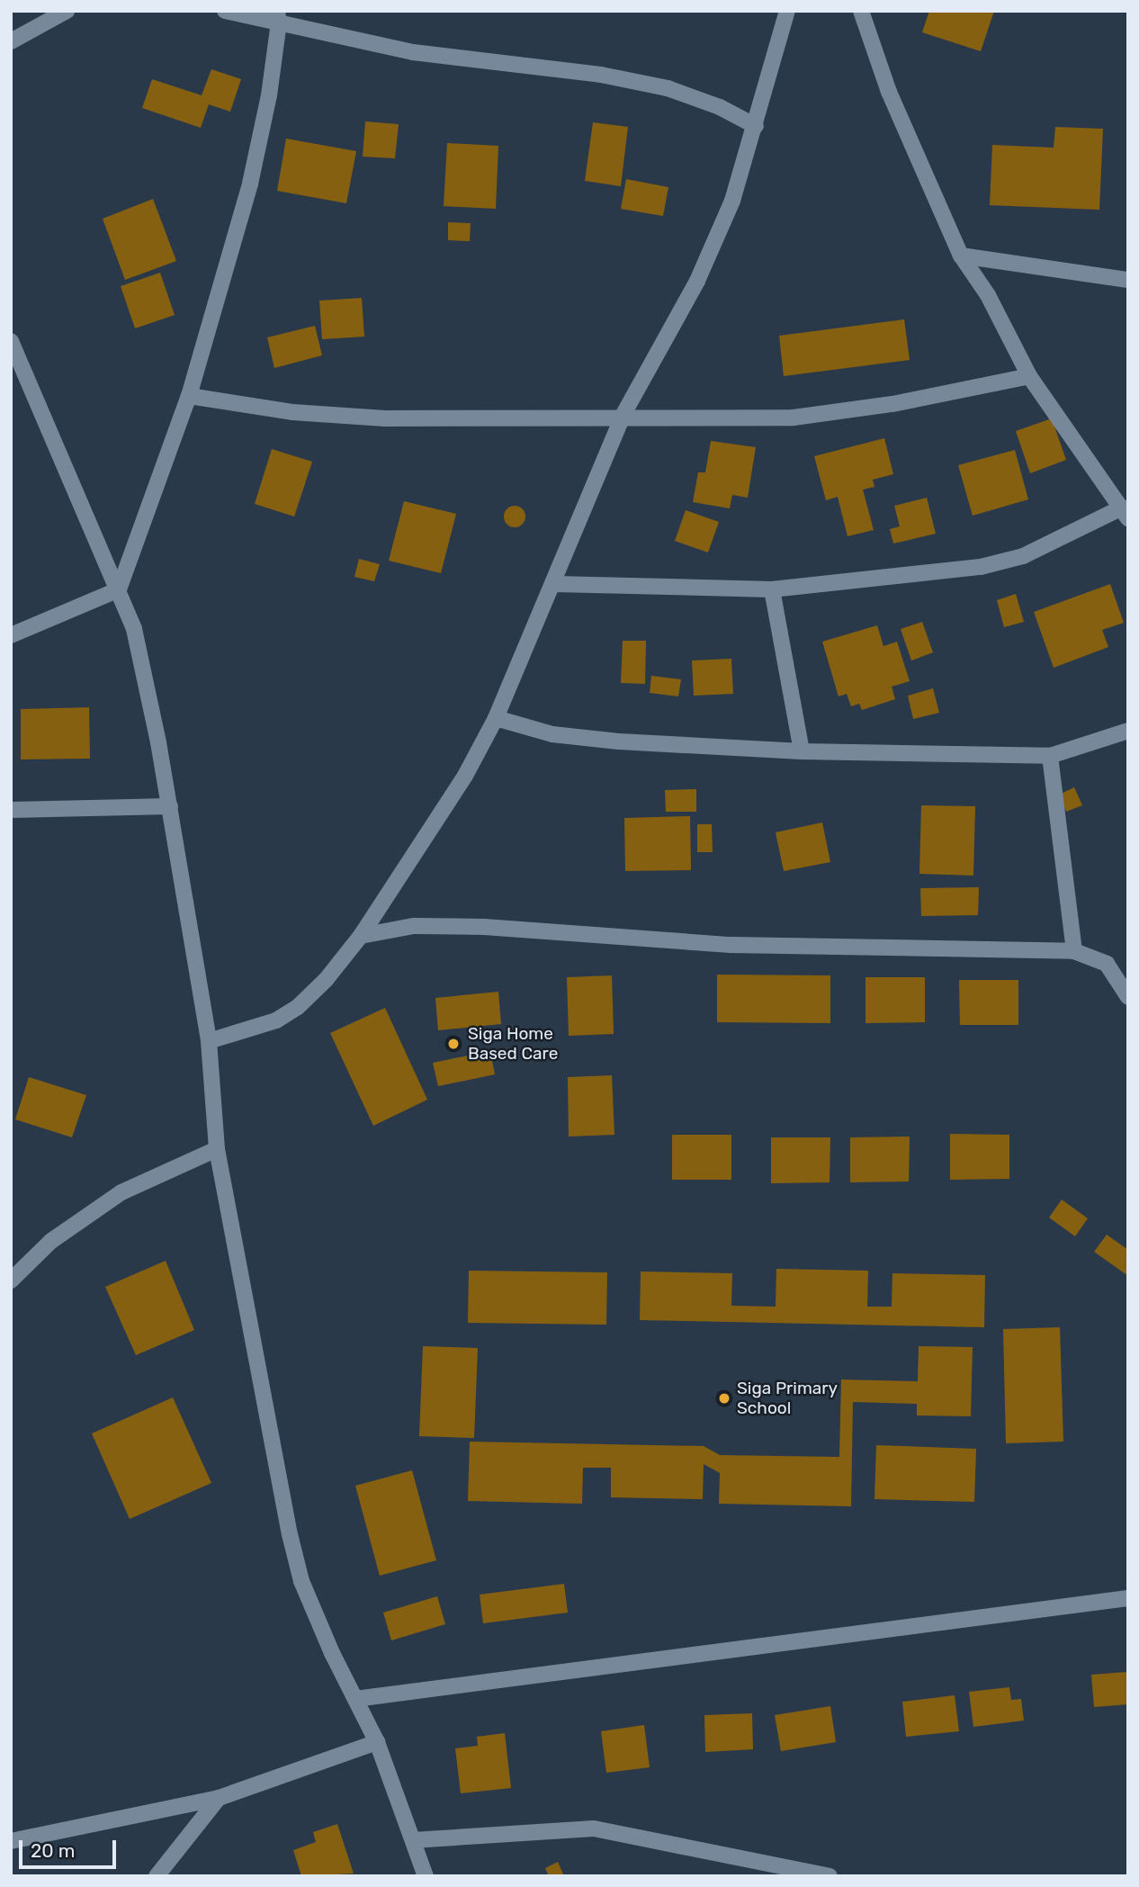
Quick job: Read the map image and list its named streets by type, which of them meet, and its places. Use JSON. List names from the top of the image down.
{
  "places": ["Siga Home Based Care", "Siga Primary School"],
  "scale_bar": "20 m"
}
